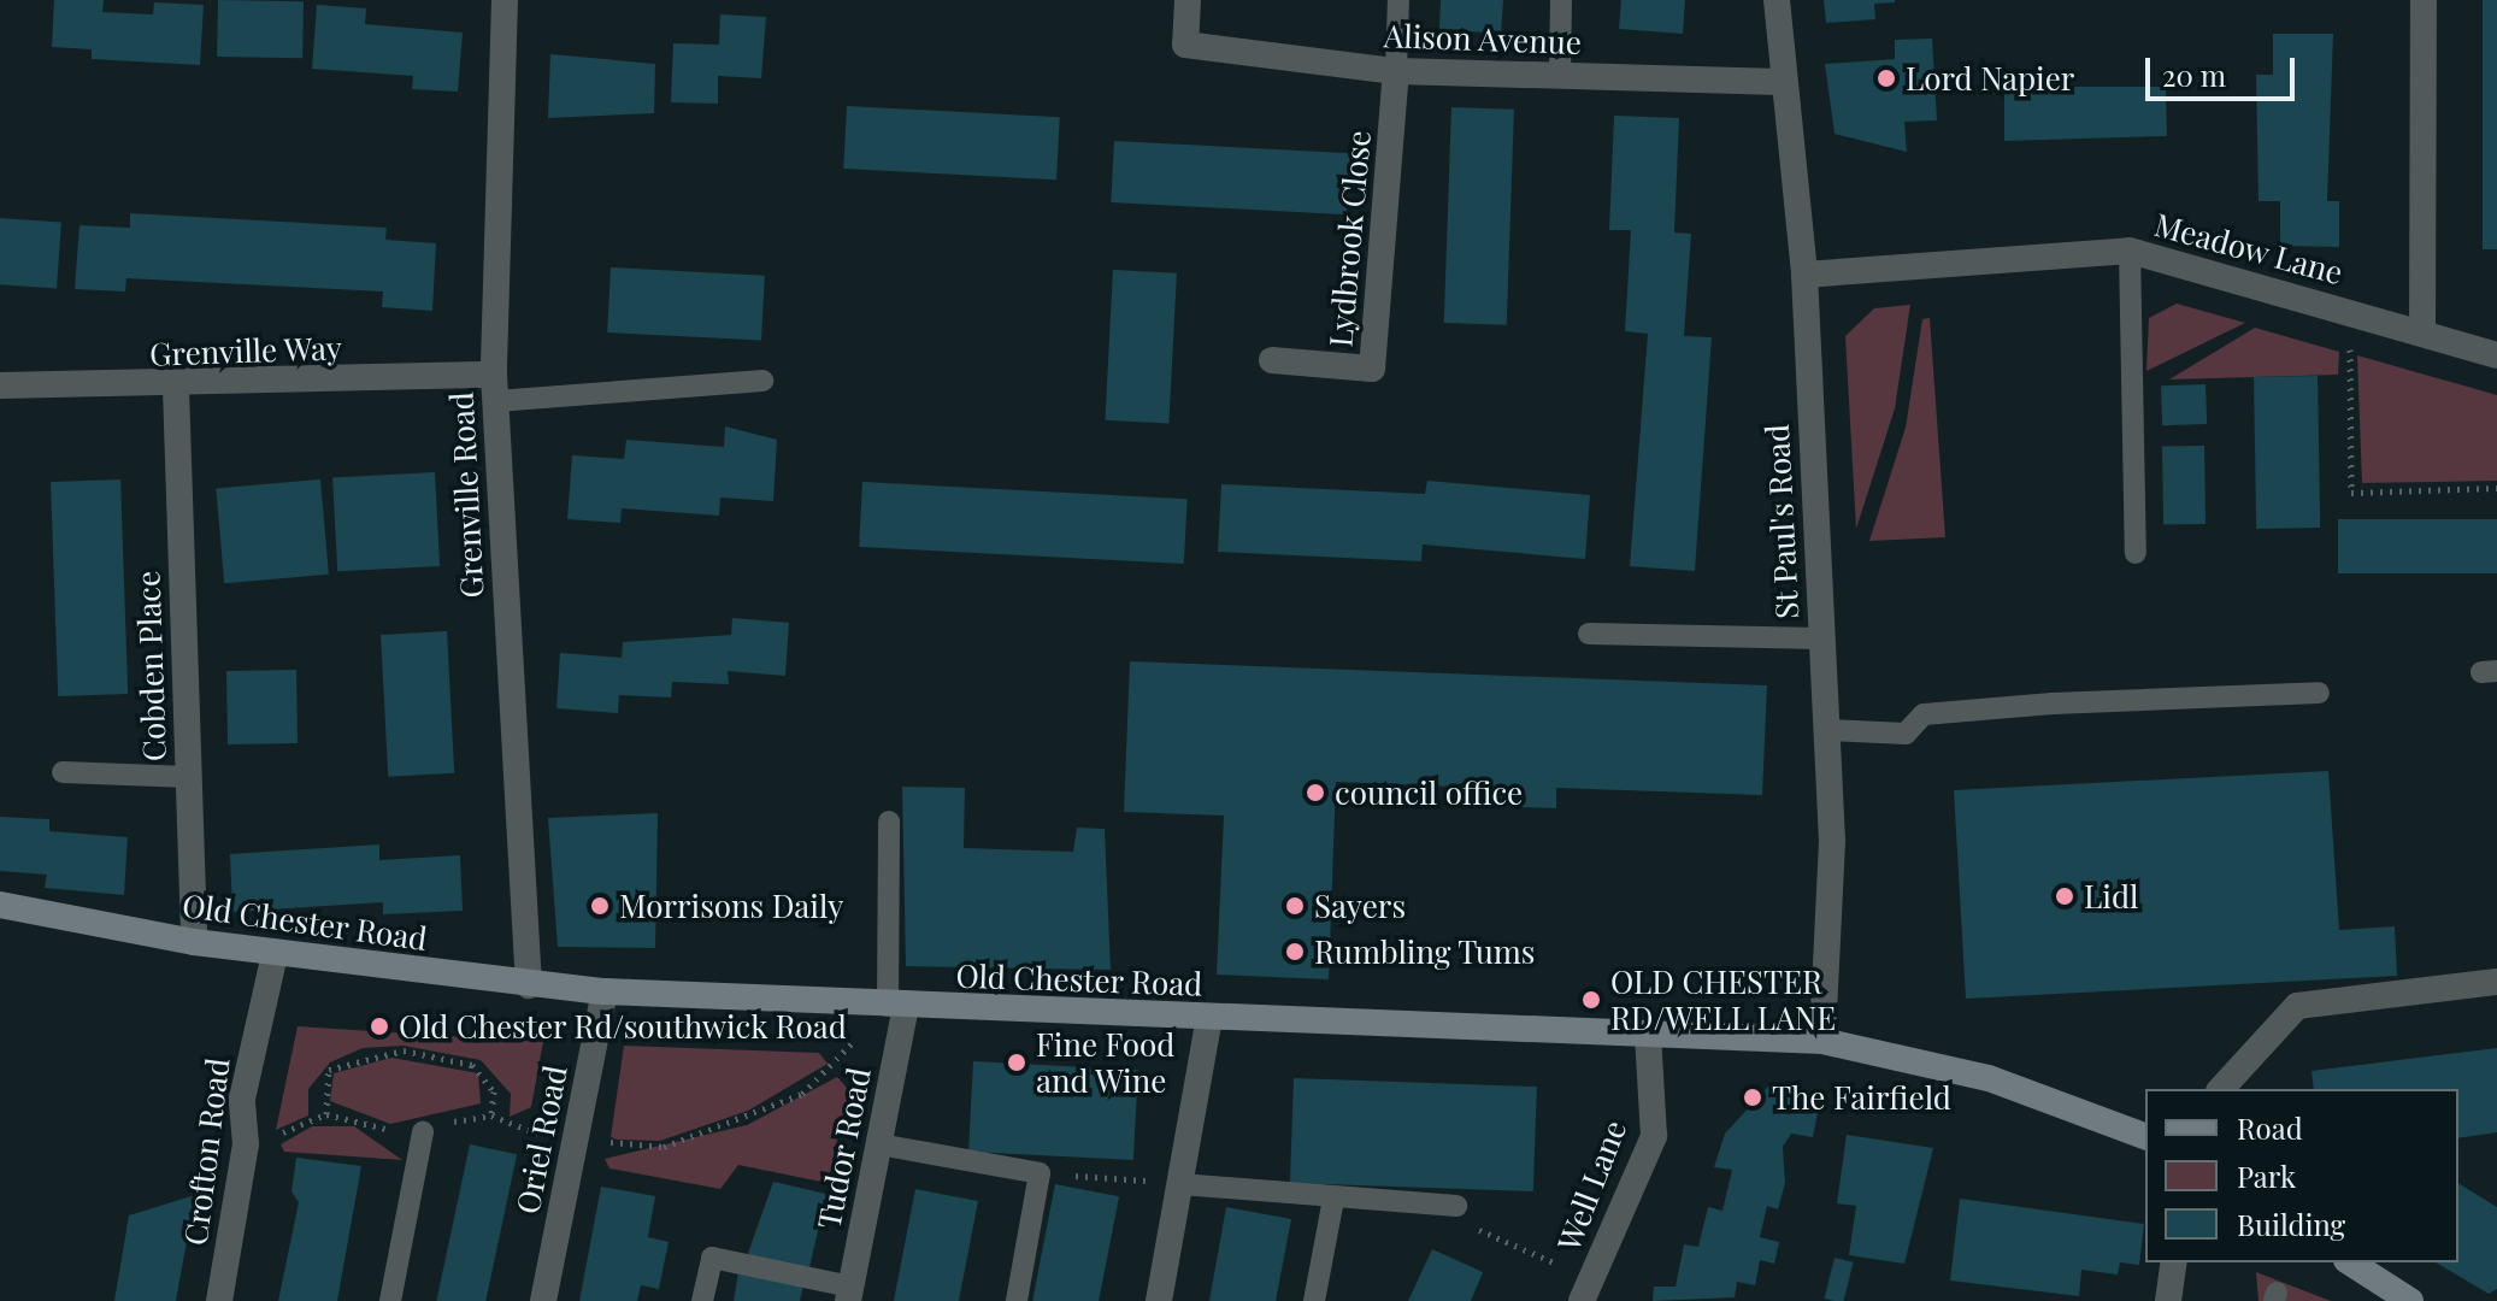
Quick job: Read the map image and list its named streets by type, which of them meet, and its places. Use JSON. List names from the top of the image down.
{
  "streets": {
    "main road": ["Old Chester Road"],
    "street": [
      "Alison Avenue",
      "Lydbrook Close",
      "Meadow Lane",
      "Grenville Way",
      "Grenville Road",
      "St Paul's Road",
      "Cobden Place",
      "Oriel Road",
      "Tudor Road",
      "Crofton Road",
      "Well Lane"
    ]
  },
  "crossings": [
    ["Alison Avenue", "Lydbrook Close"],
    ["Alison Avenue", "St Paul's Road"],
    ["Meadow Lane", "St Paul's Road"],
    ["Grenville Way", "Grenville Road"],
    ["Grenville Way", "Cobden Place"],
    ["Grenville Road", "Old Chester Road"],
    ["St Paul's Road", "Old Chester Road"],
    ["Cobden Place", "Old Chester Road"],
    ["Old Chester Road", "Oriel Road"],
    ["Old Chester Road", "Tudor Road"],
    ["Old Chester Road", "Crofton Road"],
    ["Old Chester Road", "Well Lane"]
  ],
  "places": [
    "Lord Napier",
    "council office",
    "Lidl",
    "Morrisons Daily",
    "Sayers",
    "Rumbling Tums",
    "OLD CHESTER RD/WELL LANE",
    "Old Chester Rd/southwick Road",
    "Fine Food and Wine",
    "The Fairfield"
  ],
  "legend": ["Road", "Park", "Building"],
  "scale_bar": "20 m"
}
